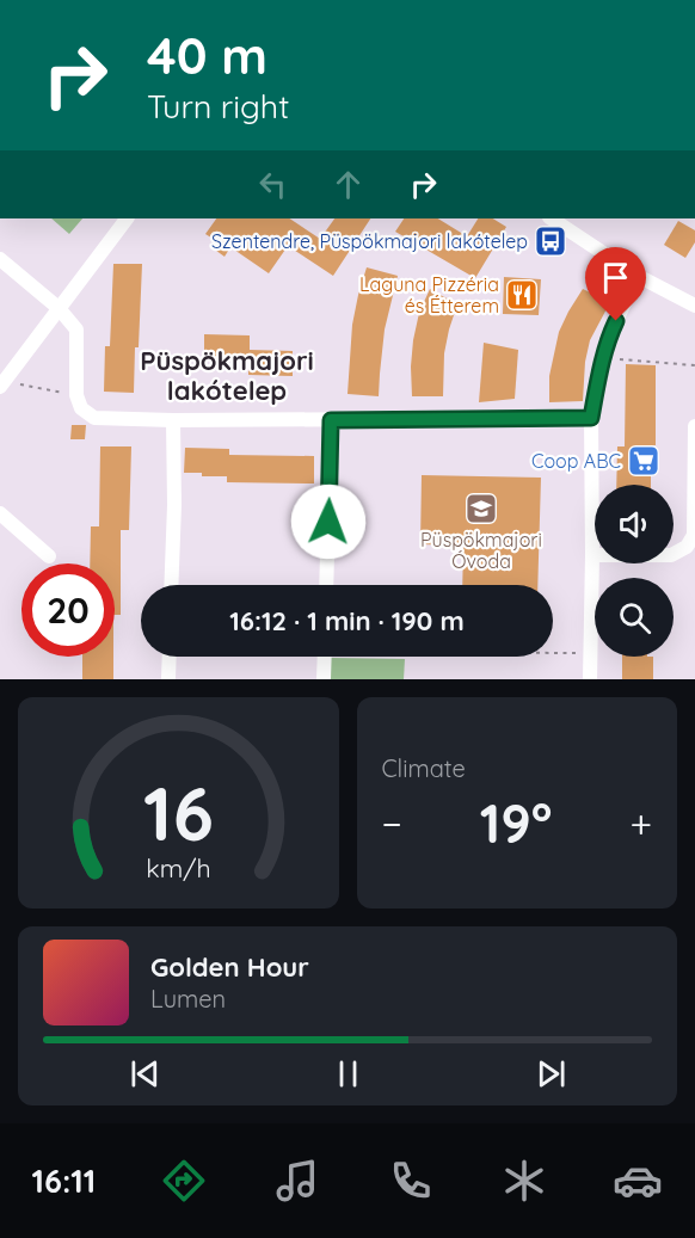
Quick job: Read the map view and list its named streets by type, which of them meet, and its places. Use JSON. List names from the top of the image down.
{
  "districts": ["Püspökmajori lakótelep"],
  "places": {
    "bus stop": ["Szentendre, Püspökmajori lakótelep"],
    "restaurant": ["Laguna Pizzéria és Étterem"],
    "supermarket": ["Coop ABC"],
    "school or university": ["Püspökmajori Óvoda"]
  },
  "page": {
    "turn": ["40 m", "Turn right"],
    "limit": "20",
    "trip": "16:12 · 1 min · 190 m",
    "tile": "Climate",
    "heat": ["−", "19°", "+"],
    "song": ["Golden Hour", "Lumen"],
    "tabs": "16:11",
    "gauge": ["16", "km/h"]
  }
}
